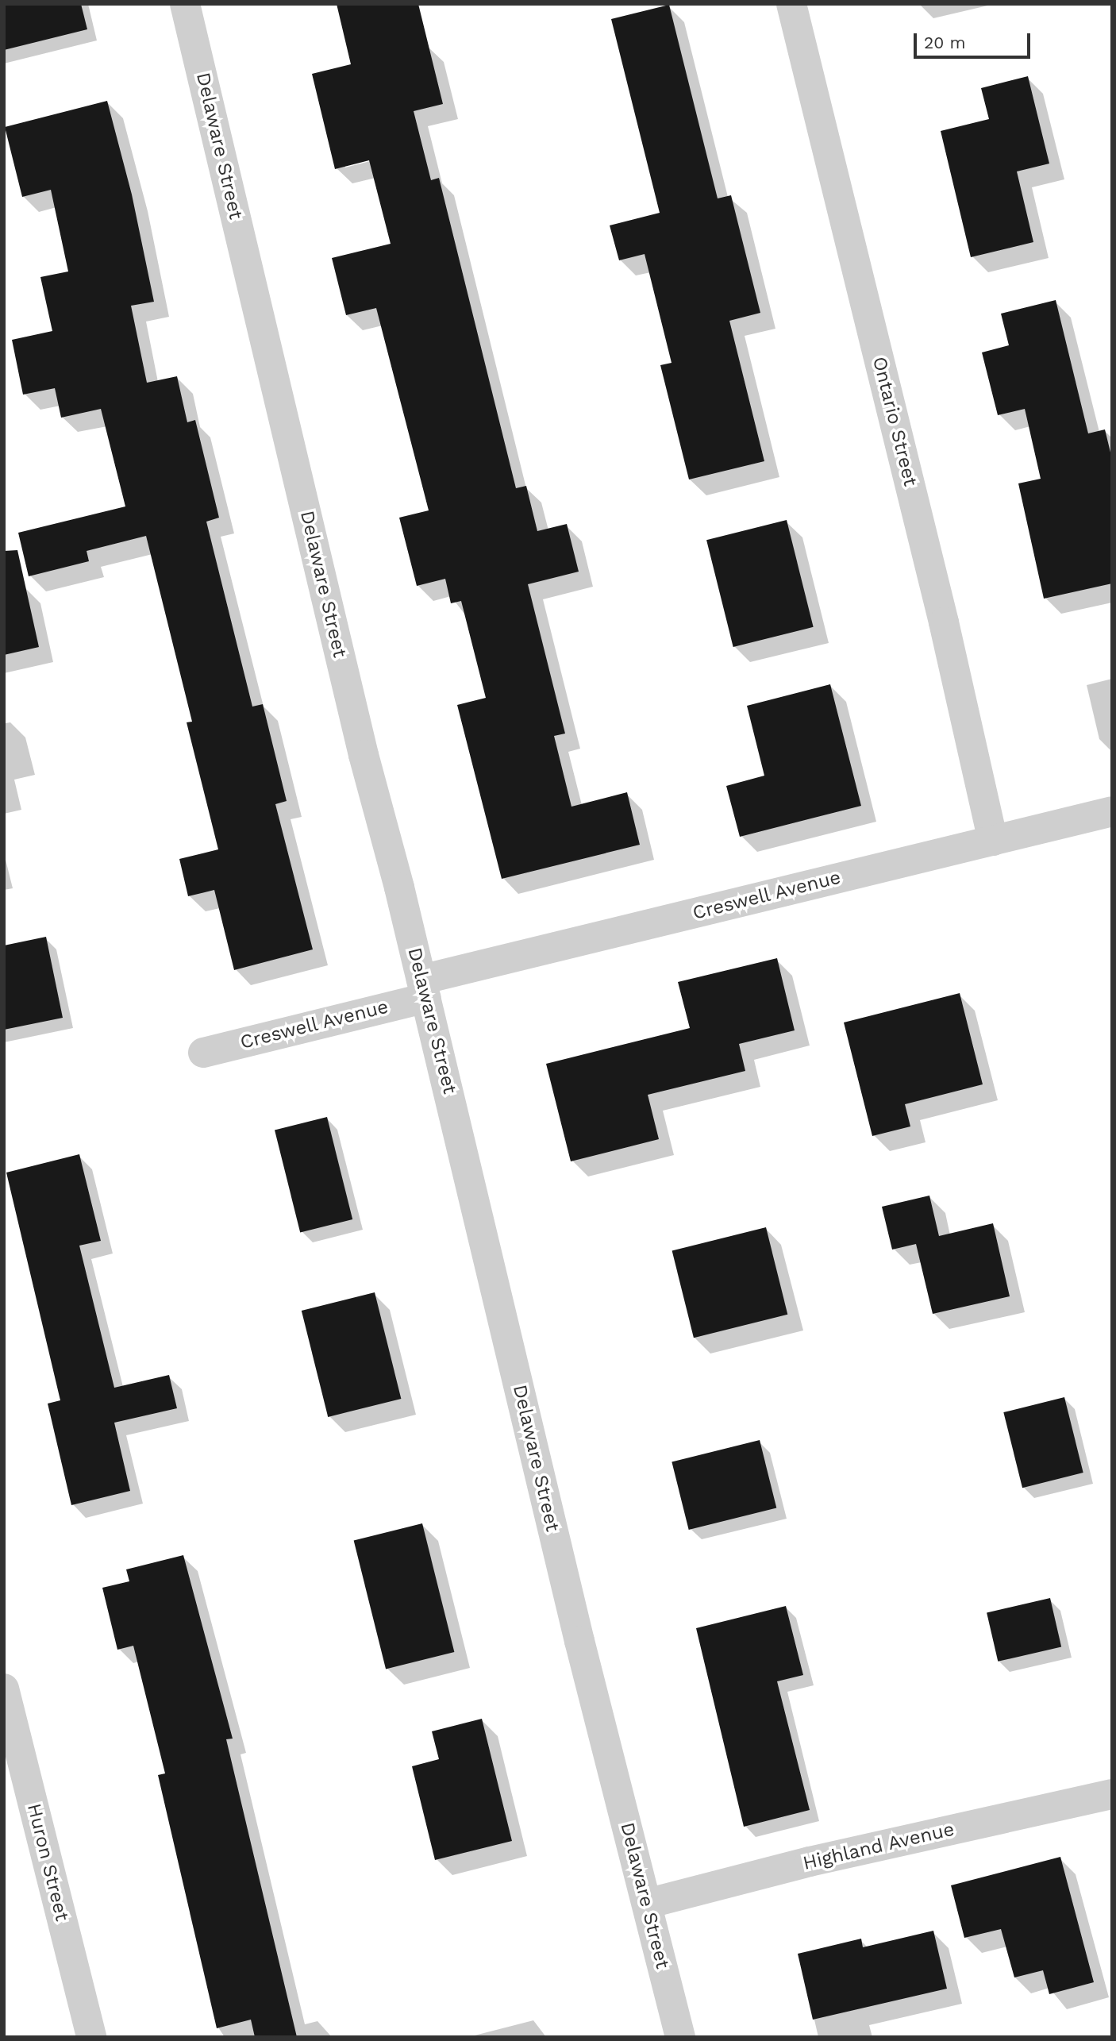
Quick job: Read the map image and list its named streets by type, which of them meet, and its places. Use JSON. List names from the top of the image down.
{
  "streets": {
    "street": [
      "Delaware Street",
      "Ontario Street",
      "Creswell Avenue",
      "Highland Avenue",
      "Huron Street"
    ]
  },
  "crossings": [
    ["Delaware Street", "Creswell Avenue"],
    ["Delaware Street", "Highland Avenue"],
    ["Ontario Street", "Creswell Avenue"]
  ],
  "scale_bar": "20 m"
}
